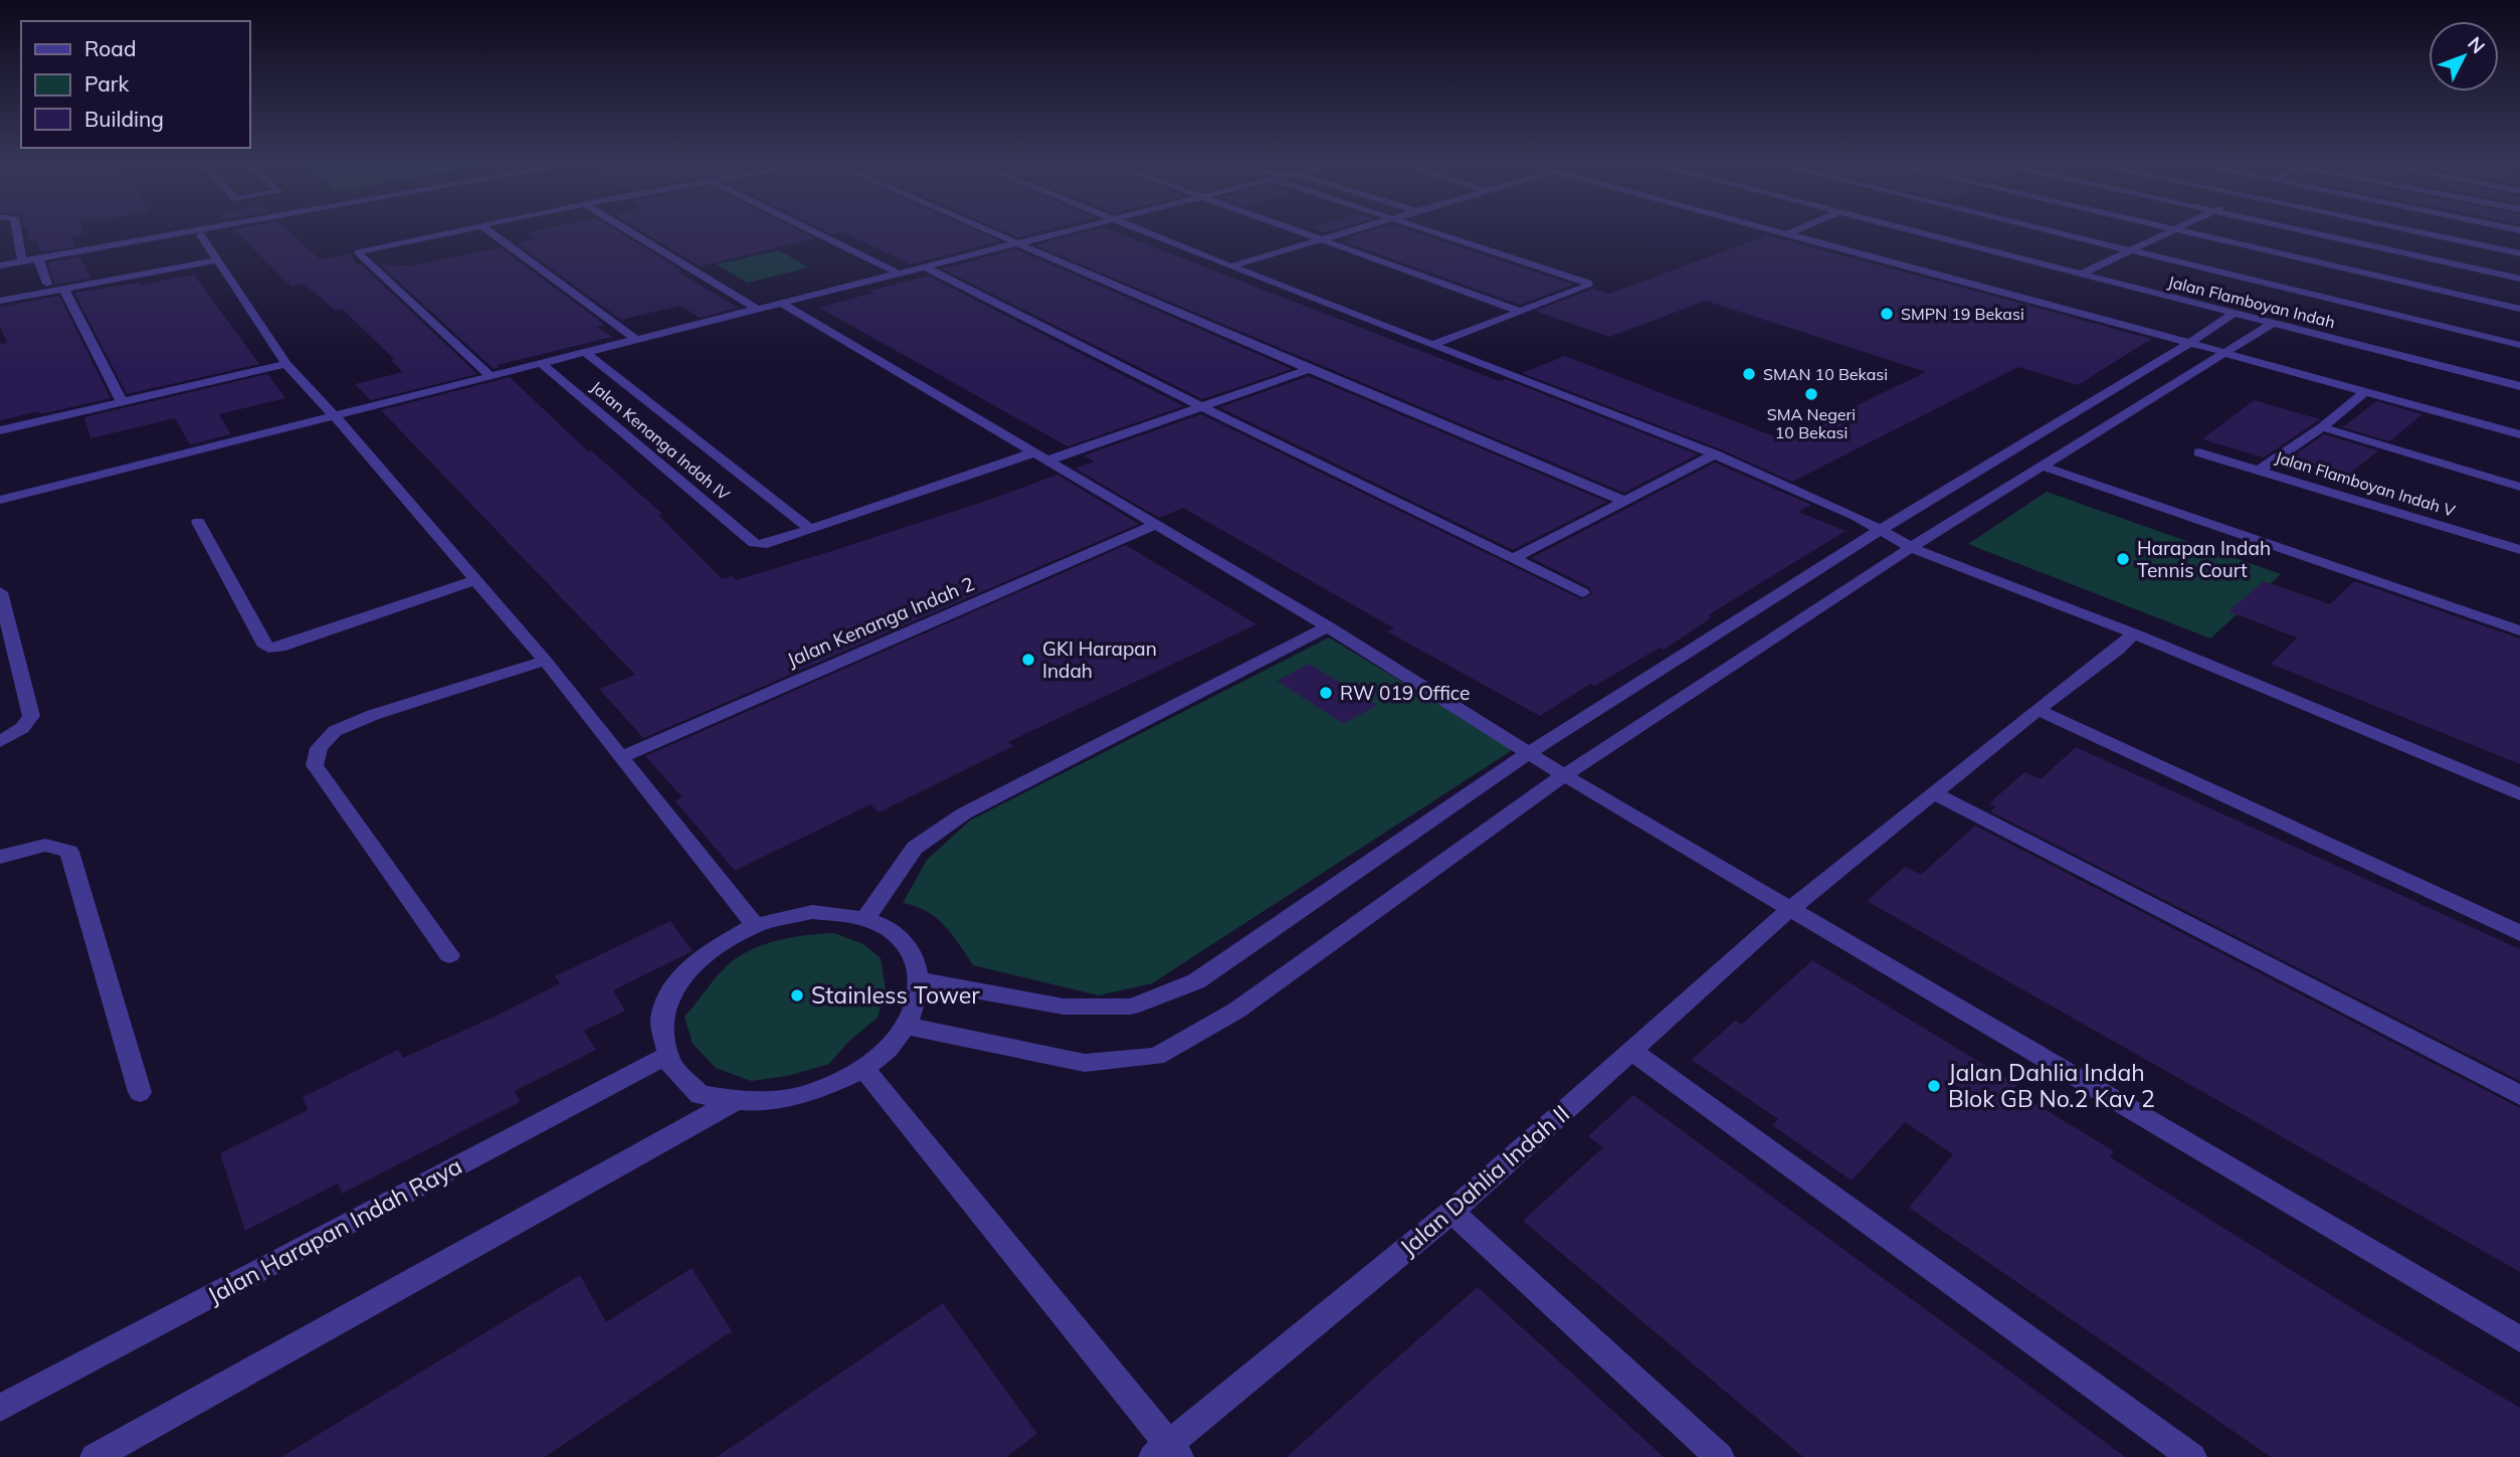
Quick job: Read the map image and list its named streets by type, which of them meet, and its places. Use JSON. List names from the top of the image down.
{
  "streets": {
    "street": [
      "Jalan Flamboyan Indah",
      "Jalan Kenanga Indah IV",
      "Jalan Flamboyan Indah V",
      "Jalan Kenanga Indah 2",
      "Jalan Dahlia Indah II",
      "Jalan Harapan Indah Raya"
    ]
  },
  "places": [
    "SMPN 19 Bekasi",
    "SMAN 10 Bekasi",
    "SMA Negeri 10 Bekasi",
    "Harapan Indah Tennis Court",
    "GKI Harapan Indah",
    "RW 019 Office",
    "Stainless Tower",
    "Jalan Dahlia Indah Blok GB No.2 Kav 2"
  ],
  "legend": ["Road", "Park", "Building"],
  "north": "top right"
}
